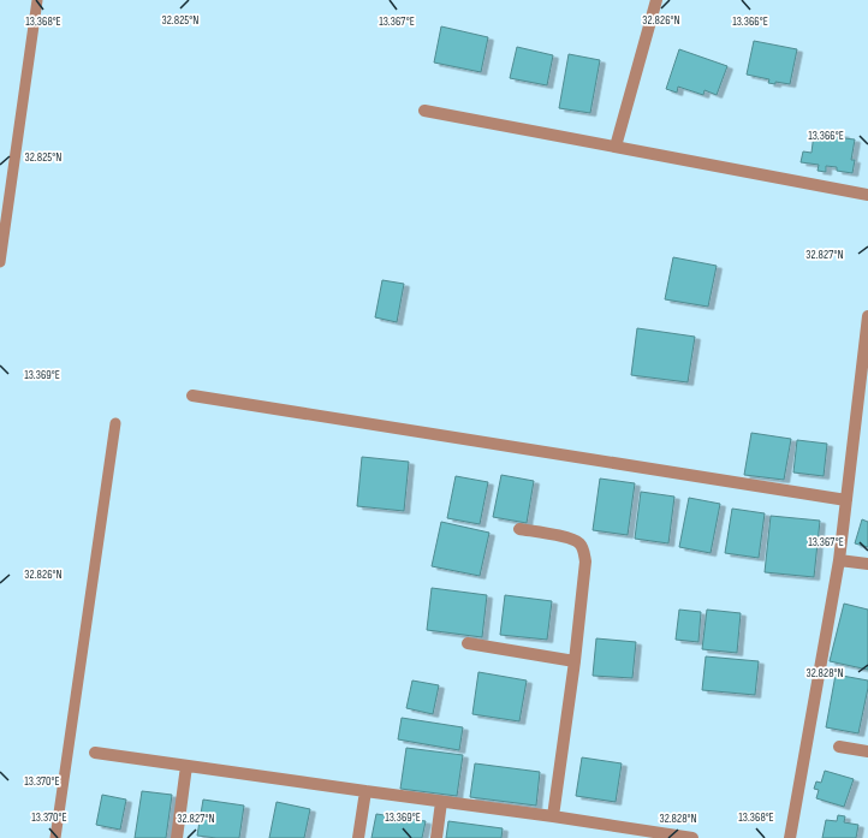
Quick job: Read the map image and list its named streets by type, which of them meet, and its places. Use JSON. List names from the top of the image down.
{
  "coordinates": [
    "32.825°N",
    "32.826°N",
    "13.368°E",
    "13.367°E",
    "13.366°E",
    "32.827°N",
    "13.369°E",
    "32.828°N",
    "13.370°E"
  ]
}
